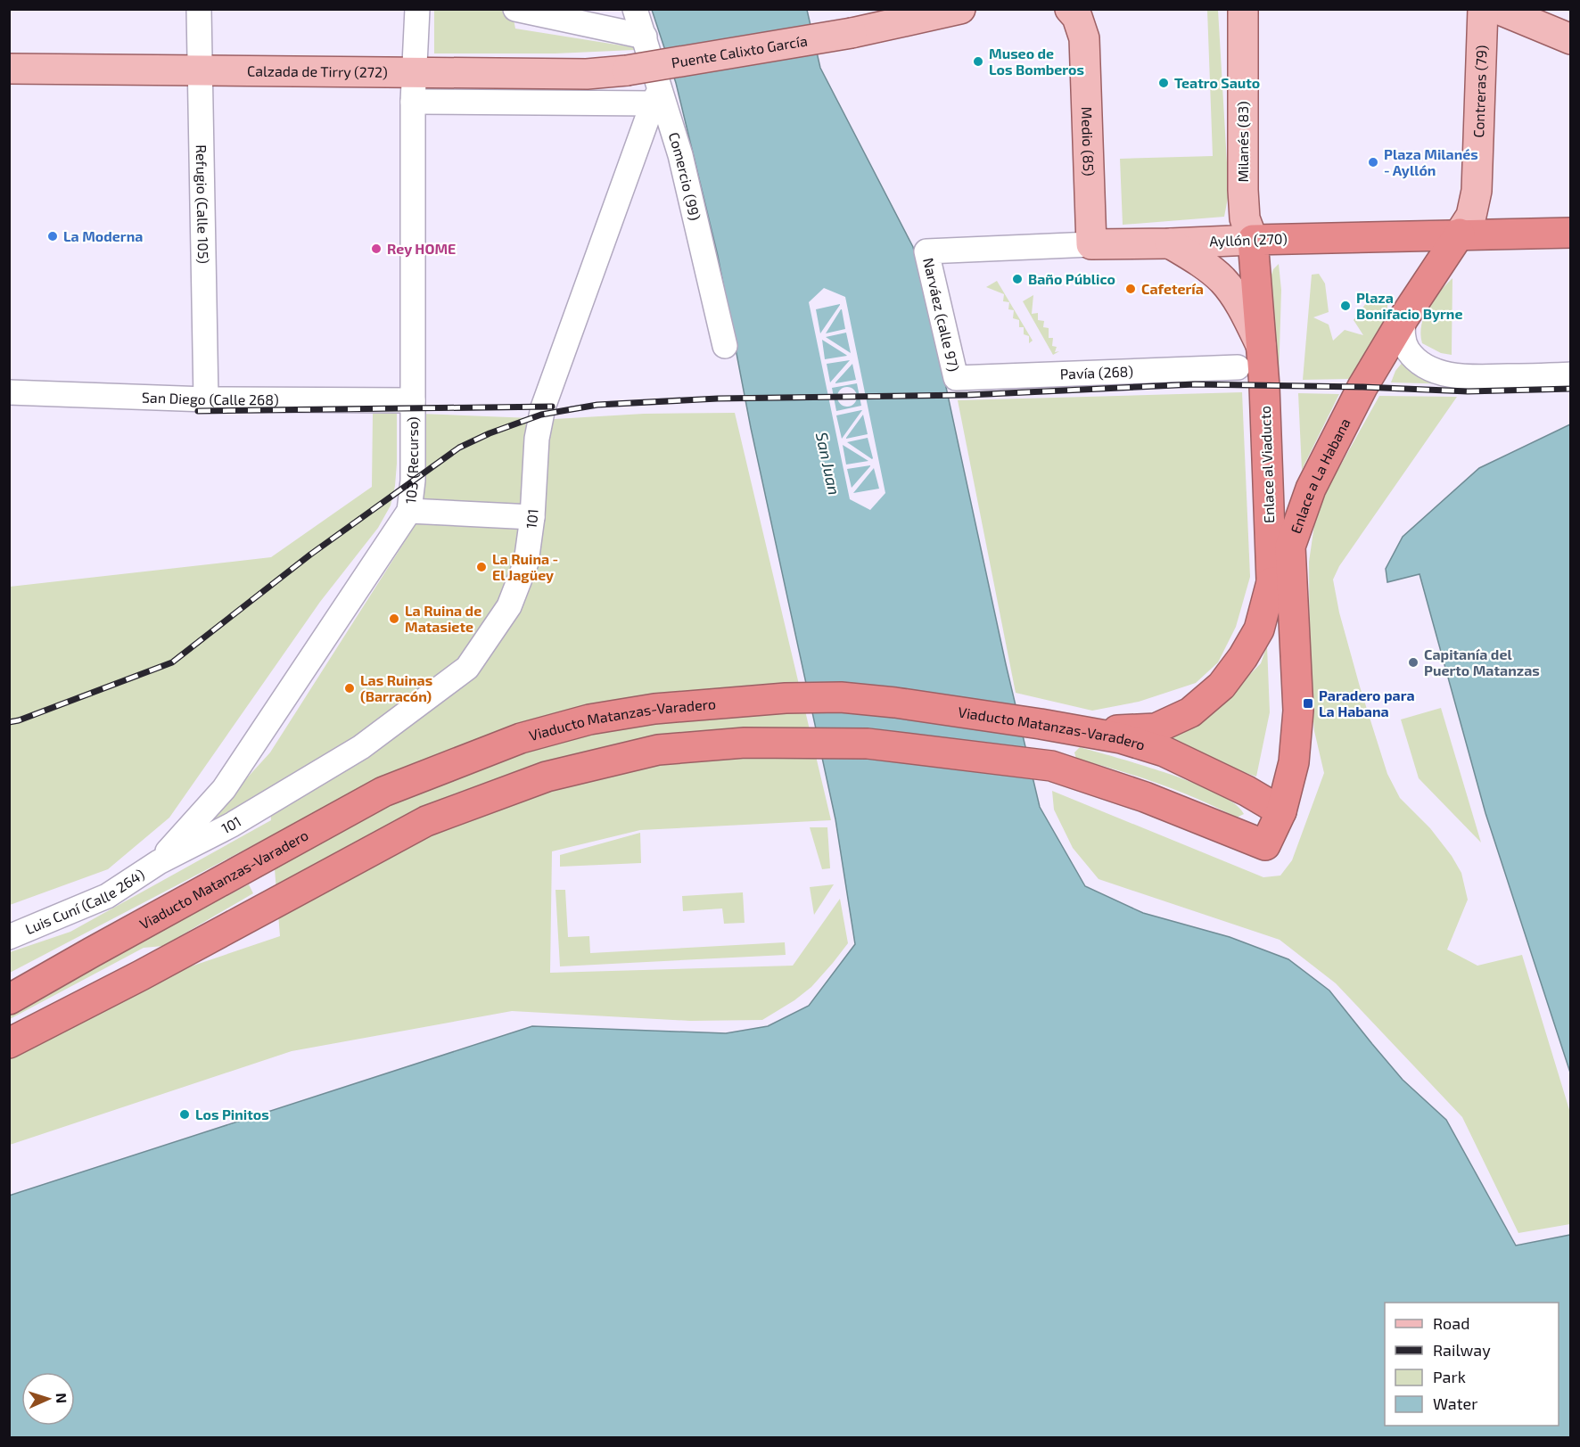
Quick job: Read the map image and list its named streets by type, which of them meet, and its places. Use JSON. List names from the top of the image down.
{
  "streets": {
    "highway": [
      "Ayllón (270)",
      "Enlace al Viaducto",
      "Enlace a La Habana",
      "Viaducto Matanzas-Varadero"
    ],
    "main road": [
      "Puente Calixto García",
      "Calzada de Tirry (272)",
      "Contreras (79)",
      "Medio (85)",
      "Milanés (83)"
    ],
    "street": [
      "Comercio (99)",
      "Refugio (Calle 105)",
      "Narváez (calle 97)",
      "Pavía (268)",
      "San Diego (Calle 268)",
      "103 (Recurso)",
      "101",
      "Luis Cuní (Calle 264)"
    ]
  },
  "crossings": [
    ["Puente Calixto García", "Calzada de Tirry (272)"],
    ["Calzada de Tirry (272)", "Refugio (Calle 105)"],
    ["Calzada de Tirry (272)", "103 (Recurso)"],
    ["Contreras (79)", "Ayllón (270)"],
    ["Contreras (79)", "Enlace a La Habana"],
    ["Medio (85)", "Ayllón (270)"],
    ["Milanés (83)", "Ayllón (270)"],
    ["Comercio (99)", "101"],
    ["Refugio (Calle 105)", "San Diego (Calle 268)"],
    ["Ayllón (270)", "Narváez (calle 97)"],
    ["Ayllón (270)", "Enlace a La Habana"],
    ["Narváez (calle 97)", "Pavía (268)"],
    ["San Diego (Calle 268)", "103 (Recurso)"],
    ["103 (Recurso)", "101"],
    ["103 (Recurso)", "Luis Cuní (Calle 264)"],
    ["Enlace al Viaducto", "Enlace a La Habana"],
    ["Enlace al Viaducto", "Viaducto Matanzas-Varadero"],
    ["Enlace a La Habana", "Viaducto Matanzas-Varadero"],
    ["101", "Luis Cuní (Calle 264)"]
  ],
  "water": ["San Juan"],
  "places": {
    "other": [
      "Museo de Los Bomberos",
      "Teatro Sauto",
      "Plaza Milanés - Ayllón",
      "La Moderna",
      "Rey HOME",
      "Baño Público",
      "Cafetería",
      "Plaza Bonifacio Byrne",
      "La Ruina - El Jagüey",
      "La Ruina de Matasiete",
      "Capitanía del Puerto Matanzas",
      "Las Ruinas (Barracón)",
      "Los Pinitos"
    ],
    "transit": ["Paradero para La Habana"]
  },
  "legend": [
    "Road",
    "Railway",
    "Park",
    "Water"
  ],
  "north": "right"
}
